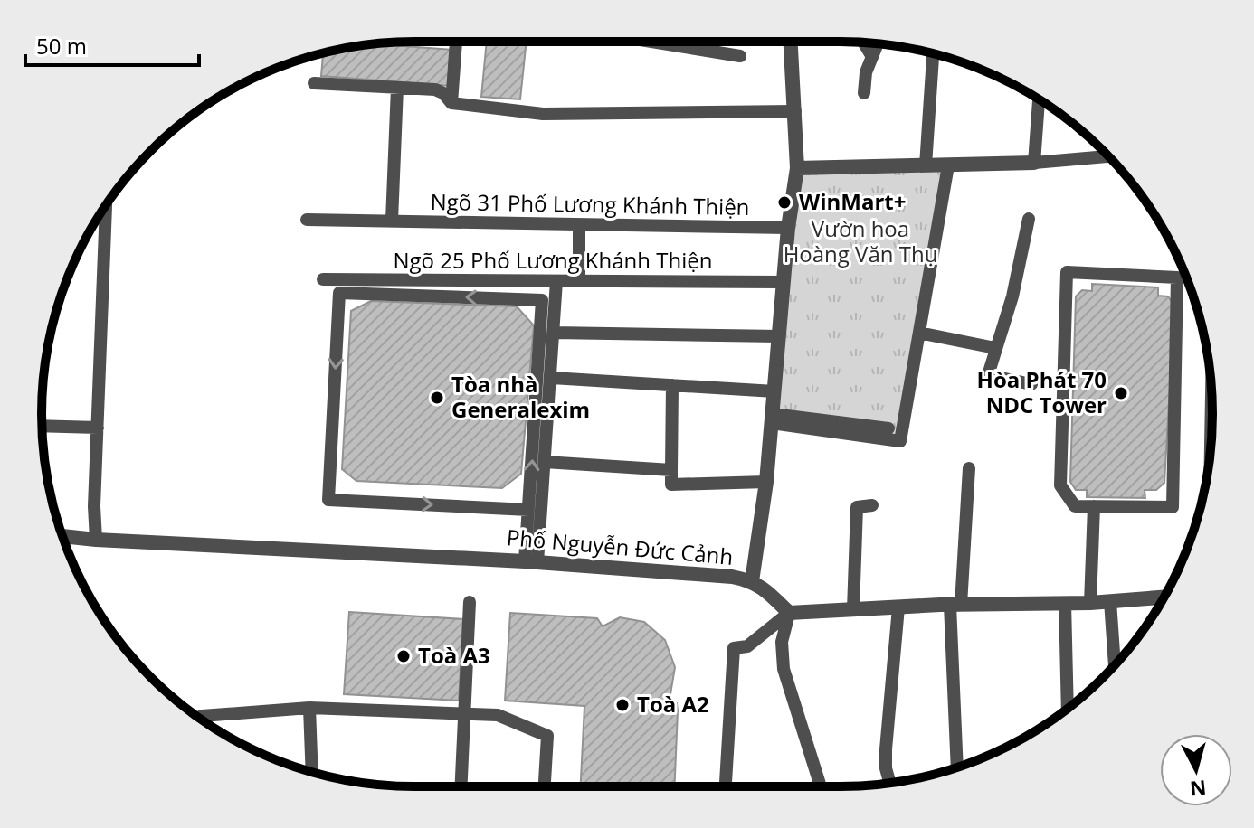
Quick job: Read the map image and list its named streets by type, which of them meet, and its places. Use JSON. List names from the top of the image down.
{
  "streets": {
    "street": ["Phố Nguyễn Đức Cảnh"],
    "lane": ["Ngõ 31 Phố Lương Khánh Thiện", "Ngõ 25 Phố Lương Khánh Thiện"]
  },
  "parks": ["Vườn hoa Hoàng Văn Thụ"],
  "places": [
    "WinMart+",
    "Hòa Phát 70 NDC Tower",
    "Tòa nhà Generalexim",
    "Toà A3",
    "Toà A2"
  ],
  "scale_bar": "50 m",
  "north": "bottom"
}
